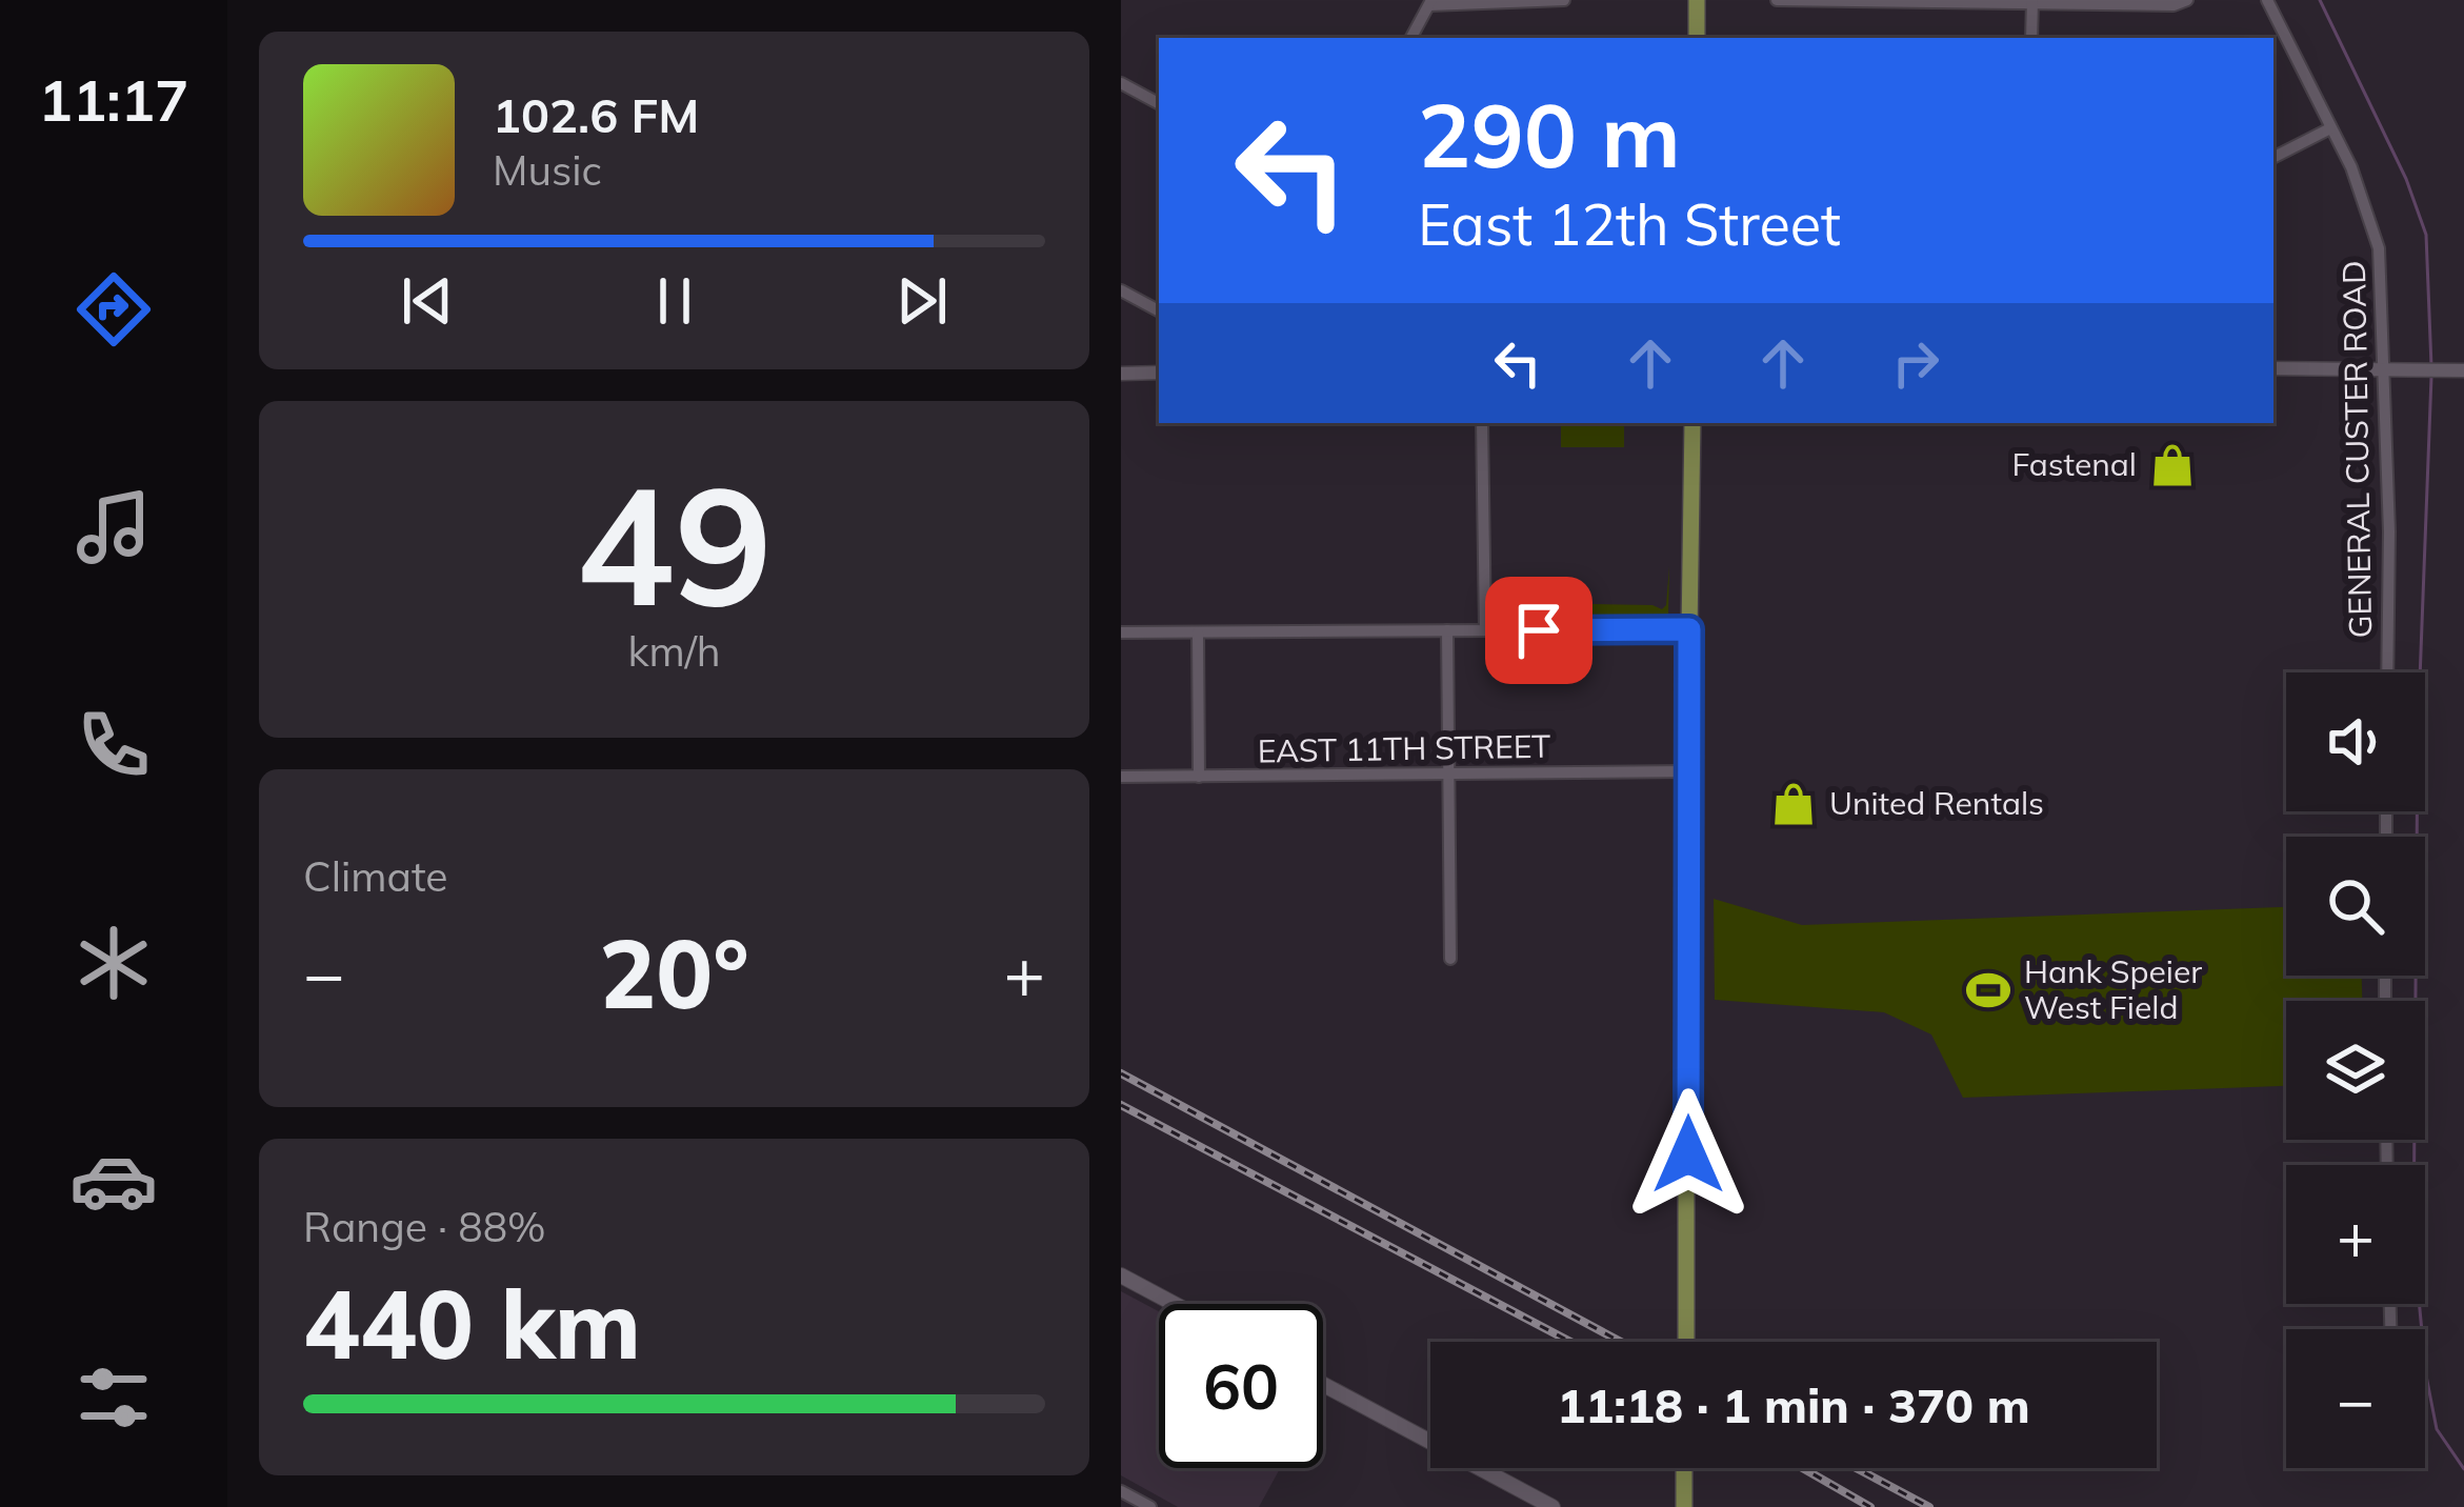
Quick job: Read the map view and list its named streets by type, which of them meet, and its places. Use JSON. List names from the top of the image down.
{
  "streets": {
    "street": ["GENERAL CUSTER ROAD", "EAST 11TH STREET"]
  },
  "places": {
    "shop": ["Fastenal", "United Rentals"],
    "sports": ["Hank Speier West Field"]
  },
  "page": {
    "tabs": "11:17",
    "turn": ["290 m", "East 12th Street"],
    "song": ["102.6 FM", "Music"],
    "tile": [
      ["49", "km/h"],
      "Climate",
      ["Range · 88%", "440 km"]
    ],
    "map_buttons": ["+", "−"],
    "heat": ["−", "20°", "+"],
    "limit": "60",
    "trip": "11:18 · 1 min · 370 m"
  }
}
